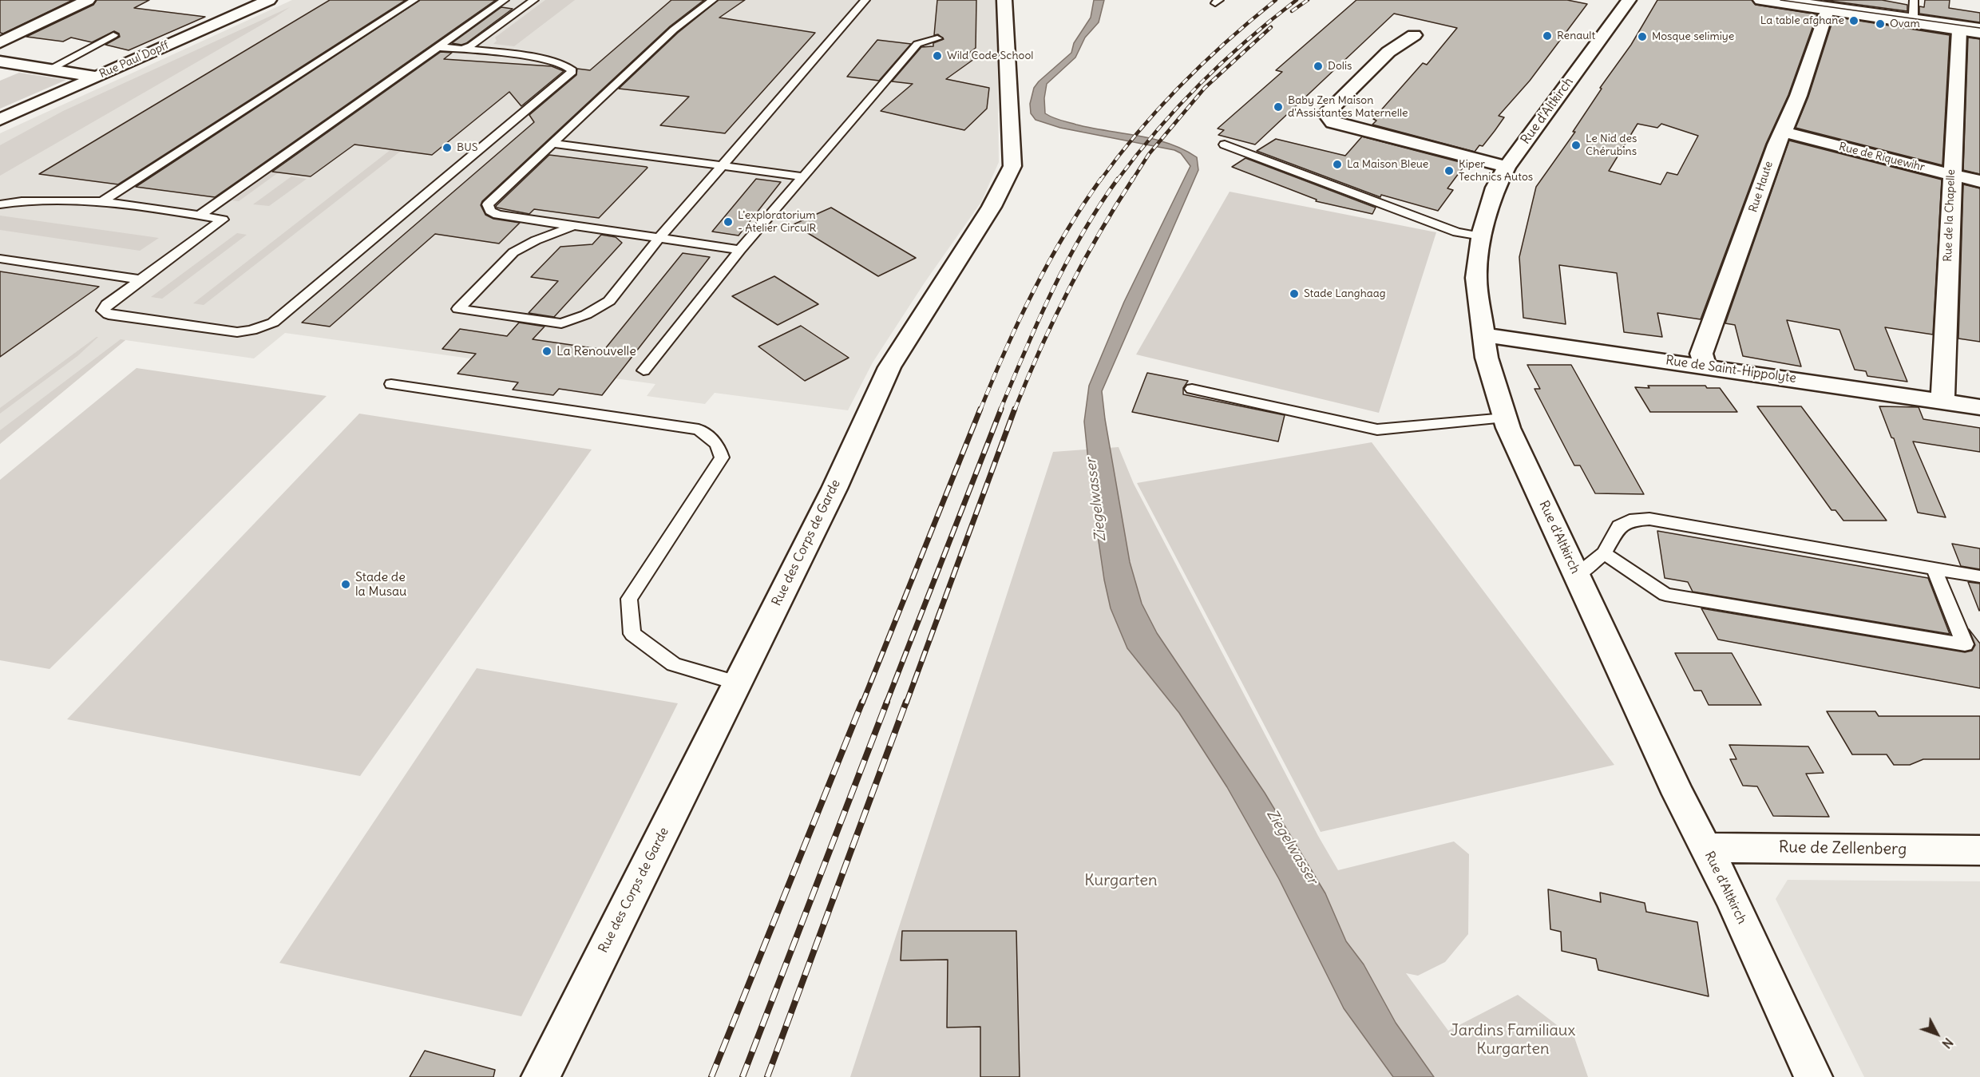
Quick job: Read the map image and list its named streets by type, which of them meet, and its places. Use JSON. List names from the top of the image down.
{
  "streets": {
    "street": [
      "Rue Paul Dopff",
      "Rue d'Altkirch",
      "Rue de Riquewihr",
      "Rue Haute",
      "Rue de la Chapelle",
      "Rue de Saint-Hippolyte",
      "Rue des Corps de Garde",
      "Rue de Zellenberg"
    ]
  },
  "crossings": [
    ["Rue d'Altkirch", "Rue de Saint-Hippolyte"],
    ["Rue d'Altkirch", "Rue de Zellenberg"],
    ["Rue de Riquewihr", "Rue Haute"],
    ["Rue de Riquewihr", "Rue de la Chapelle"],
    ["Rue Haute", "Rue de Saint-Hippolyte"],
    ["Rue de la Chapelle", "Rue de Saint-Hippolyte"]
  ],
  "water": ["Ziegelwasser"],
  "parks": ["Kurgarten", "Jardins Familiaux Kurgarten"],
  "places": [
    "La table afghane",
    "Ovam",
    "Renault",
    "Mosque selimiye",
    "Wild Code School",
    "Dolis",
    "Baby Zen Maison d'Assistantes Maternelle",
    "Le Nid des Chérubins",
    "BUS",
    "La Maison Bleue",
    "Kiper Technics Autos",
    "L'exploratorium - Atelier CirculR",
    "Stade Langhaag",
    "La Renouvelle",
    "Stade de la Musau"
  ],
  "north": "bottom right"
}
